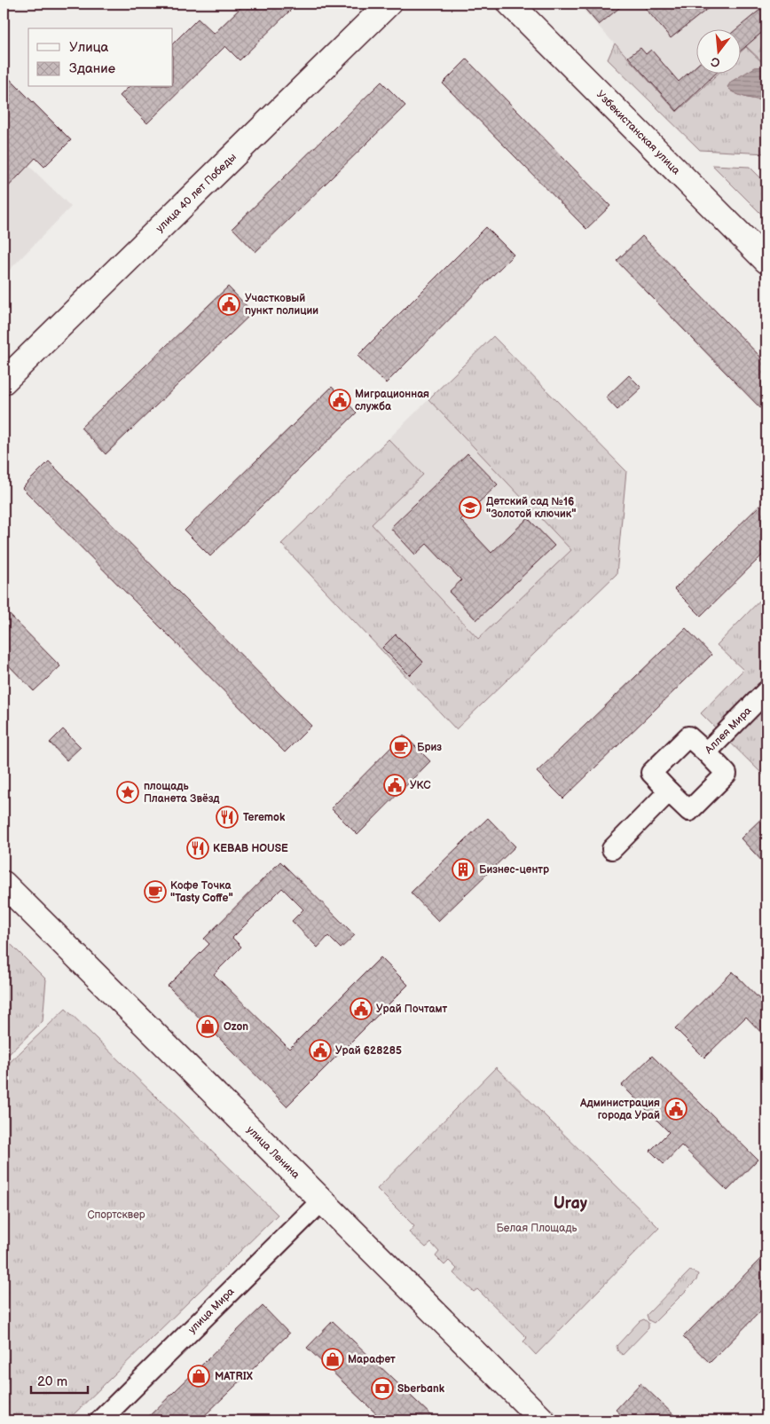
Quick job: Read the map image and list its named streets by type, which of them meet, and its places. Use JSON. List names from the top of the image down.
{
  "streets": {
    "main road": ["Узбекистанская улица", "улица 40 лет Победы", "улица Ленина"],
    "street": ["Аллея Мира", "улица Мира"]
  },
  "crossings": [
    ["улица Ленина", "улица Мира"]
  ],
  "districts": ["Uray"],
  "parks": ["Спортсквер", "Белая Площадь"],
  "places": {
    "public building": [
      "Участковый пункт полиции",
      "Миграционная служба",
      "УКС",
      "Урай Почтамт",
      "Урай 628285",
      "Администрация города Урай"
    ],
    "school or university": ["Детский сад №16 \"Золотой ключик\""],
    "cafe": ["Бриз", "Кофе Точка \"Tasty Coffe\""],
    "place": ["площадь Планета Звёзд"],
    "restaurant": ["Teremok", "KEBAB HOUSE"],
    "building": ["Бизнес-центр"],
    "shop": ["Ozon", "Марафет", "MATRIX"],
    "bank": ["Sberbank"]
  },
  "legend": ["Улица", "Здание"],
  "scale_bar": "20 m",
  "north": "bottom"
}
